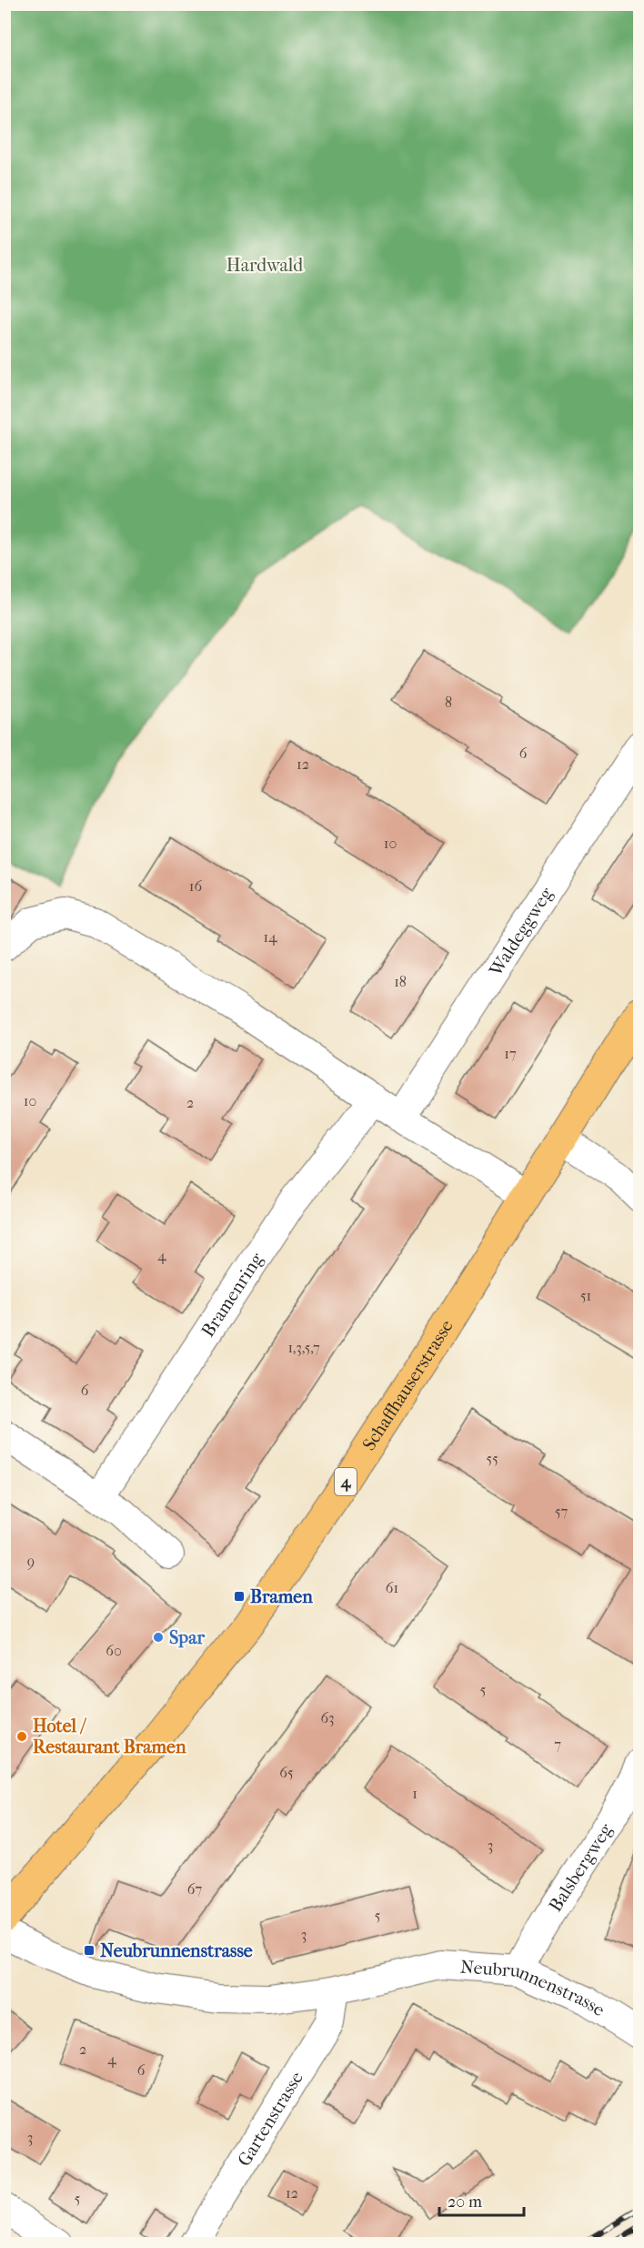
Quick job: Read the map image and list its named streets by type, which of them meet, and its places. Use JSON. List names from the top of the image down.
{
  "streets": {
    "main road": ["Schaffhauserstrasse", "4"],
    "street": [
      "Waldeggweg",
      "Bramenring",
      "Balsbergweg",
      "Neubrunnenstrasse",
      "Gartenstrasse"
    ]
  },
  "crossings": [
    ["Balsbergweg", "Neubrunnenstrasse"],
    ["Neubrunnenstrasse", "Gartenstrasse"]
  ],
  "parks": ["Hardwald"],
  "places": {
    "transit": ["Bramen", "Neubrunnenstrasse"],
    "other": ["Spar", "Hotel / Restaurant Bramen"]
  },
  "house_numbers": [
    "8",
    "6",
    "12",
    "10",
    "16",
    "14",
    "18",
    "17",
    "10",
    "2",
    "4",
    "51",
    "1,3,5,7",
    "6",
    "55",
    "57",
    "9",
    "61",
    "60",
    "5",
    "63",
    "7",
    "65",
    "1",
    "3",
    "67",
    "5",
    "3",
    "2",
    "4",
    "6",
    "3",
    "12",
    "5"
  ],
  "scale_bar": "20 m"
}
